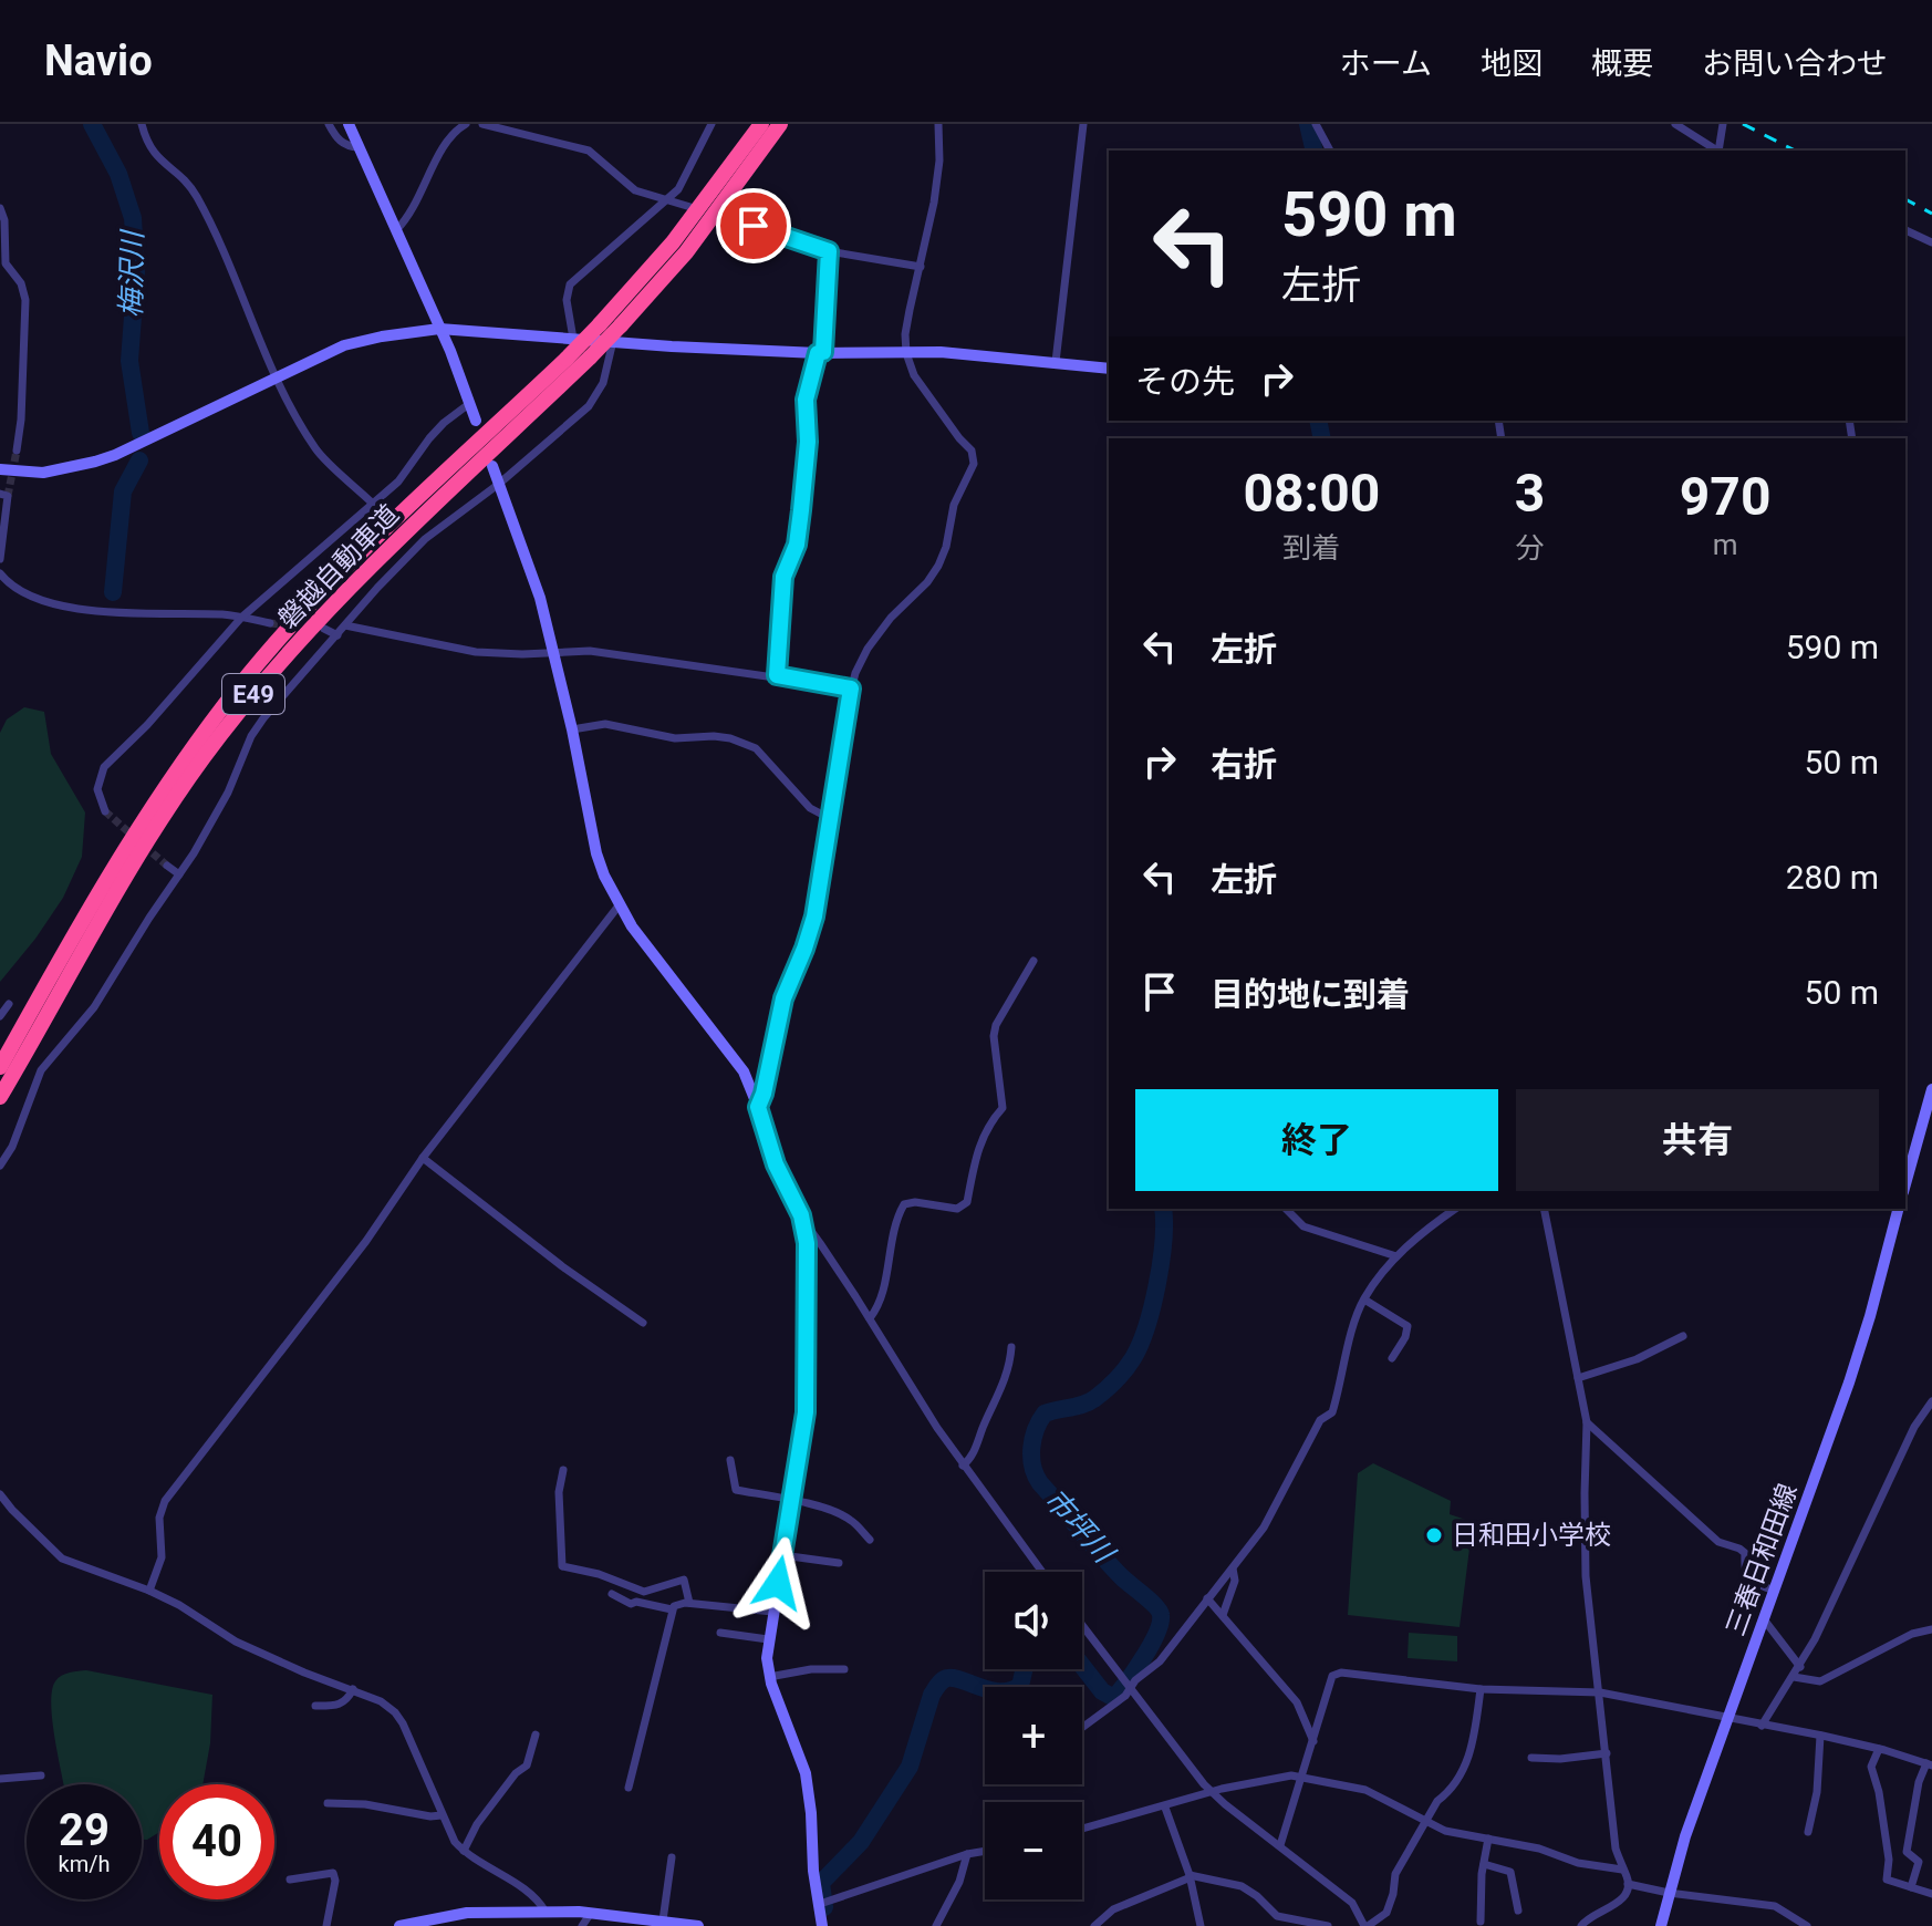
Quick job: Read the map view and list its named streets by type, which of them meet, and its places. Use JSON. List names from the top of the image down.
{
  "streets": {
    "highway": ["磐越自動車道", "E49"],
    "street": ["三春日和田線"]
  },
  "water": ["梅沢川", "市坪川"],
  "places": ["日和田小学校"],
  "page": {
    "header": "Navio",
    "nav": [
      "ホーム",
      "地図",
      "概要",
      "お問い合わせ"
    ],
    "turn": ["590 m", "左折"],
    "then": "その先",
    "eta": [
      "08:00",
      "到着",
      "3",
      "分",
      "970",
      "m"
    ],
    "list": [
      {
        "name": "左折",
        "value": "590 m"
      },
      {
        "name": "右折",
        "value": "50 m"
      },
      {
        "name": "左折",
        "value": "280 m"
      },
      {
        "name": "目的地に到着",
        "value": "50 m"
      }
    ],
    "buttons": ["終了", "共有"],
    "map_buttons": ["+", "−"],
    "speed": "29 km/h",
    "limit": "40"
  }
}
